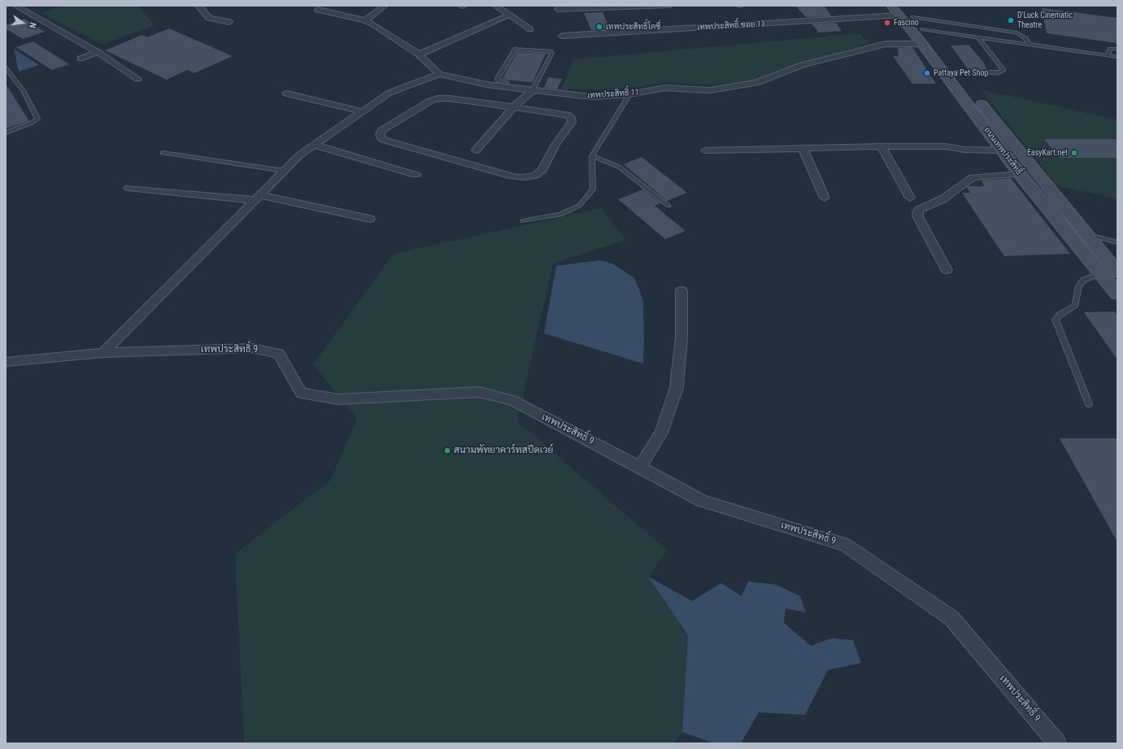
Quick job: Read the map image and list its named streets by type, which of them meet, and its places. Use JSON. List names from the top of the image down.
{
  "streets": {
    "main road": ["ถนนเทพประสิทธิ์"],
    "street": ["เทพประสิทธิ์ ซอย 13", "เทพประสิทธิ์ 11", "เทพประสิทธิ์ 9"]
  },
  "crossings": [
    ["เทพประสิทธิ์ ซอย 13", "ถนนเทพประสิทธิ์"],
    ["เทพประสิทธิ์ 11", "ถนนเทพประสิทธิ์"]
  ],
  "places": [
    "D'Luck Cinematic Theatre",
    "Fascino",
    "เทพประสิทธิ์โคซี่",
    "Pattaya Pet Shop",
    "EasyKart.net",
    "สนามพัทยาคาร์ทสปีดเวย์"
  ],
  "north": "right"
}
